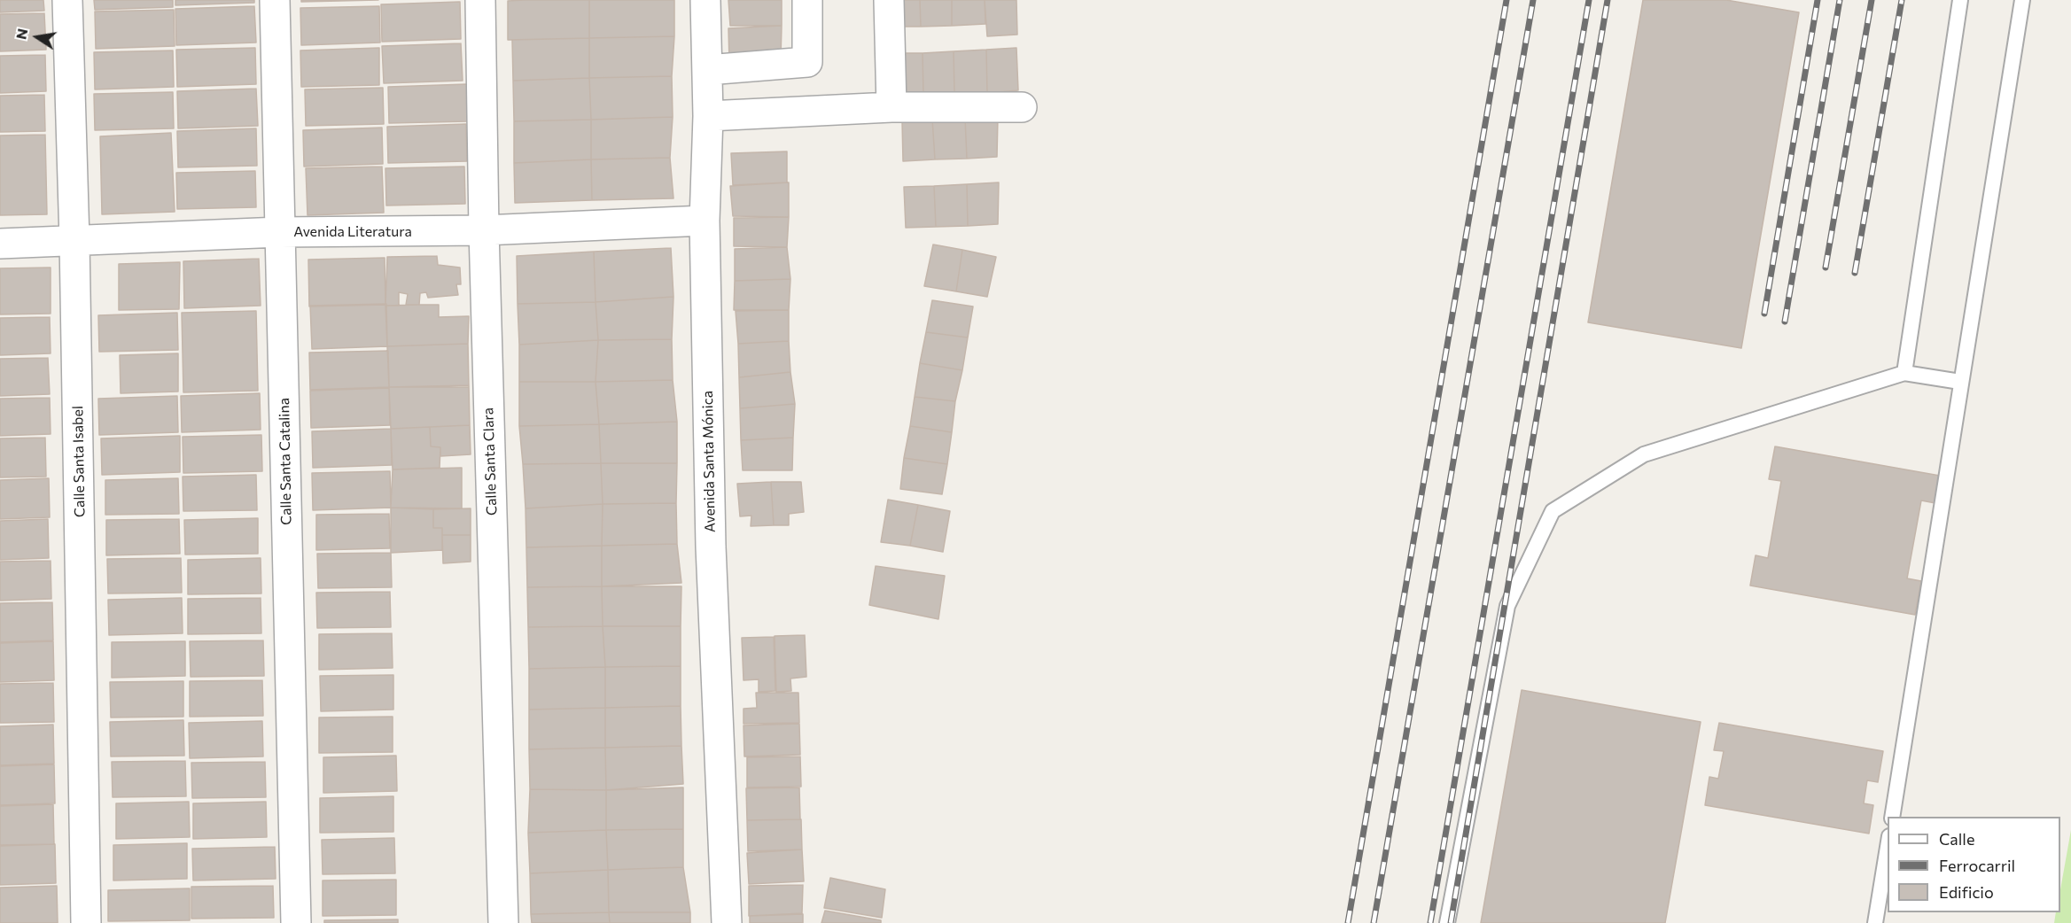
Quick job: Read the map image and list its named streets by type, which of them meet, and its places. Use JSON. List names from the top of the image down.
{
  "streets": {
    "street": [
      "Avenida Literatura",
      "Calle Santa Isabel",
      "Calle Santa Catalina",
      "Calle Santa Clara",
      "Avenida Santa Mónica"
    ]
  },
  "crossings": [
    ["Avenida Literatura", "Calle Santa Isabel"],
    ["Avenida Literatura", "Calle Santa Catalina"],
    ["Avenida Literatura", "Calle Santa Clara"],
    ["Avenida Literatura", "Avenida Santa Mónica"]
  ],
  "legend": ["Calle", "Ferrocarril", "Edificio"],
  "north": "left"
}
